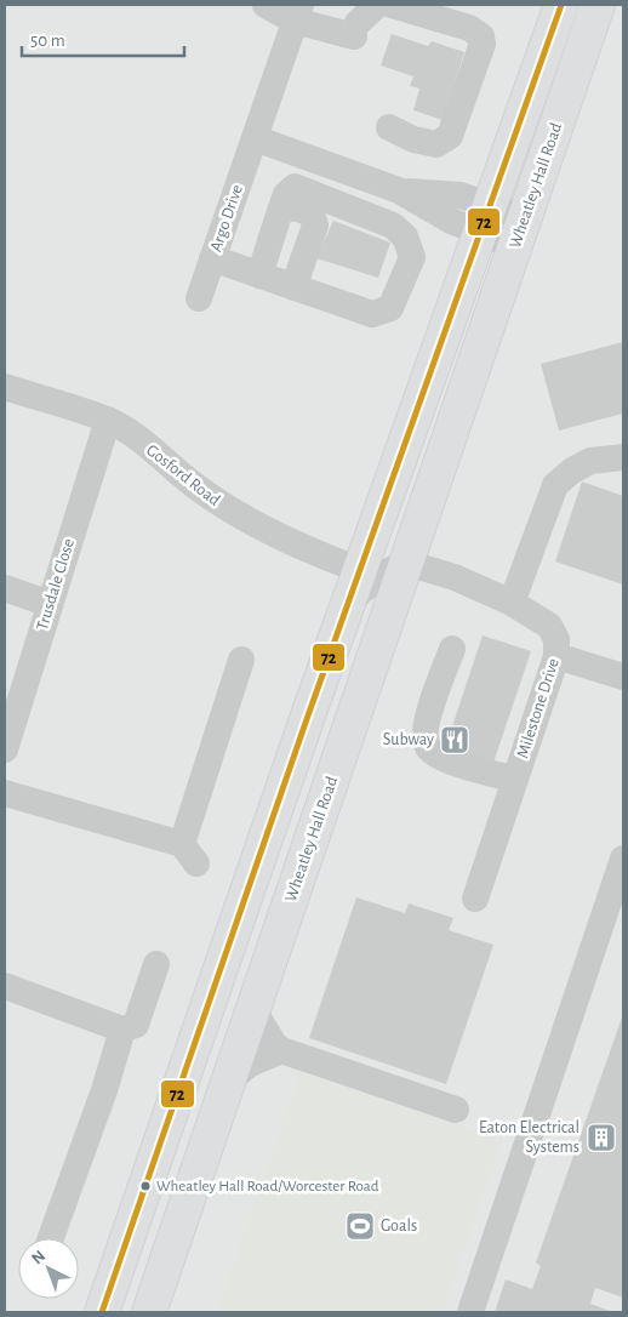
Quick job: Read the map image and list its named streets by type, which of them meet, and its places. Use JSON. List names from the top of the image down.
{
  "streets": {
    "highway": ["Wheatley Hall Road"],
    "street": [
      "Argo Drive",
      "Gosford Road",
      "Trusdale Close",
      "Milestone Drive"
    ]
  },
  "crossings": [
    ["Wheatley Hall Road", "Gosford Road"],
    ["Wheatley Hall Road", "Milestone Drive"],
    ["Gosford Road", "Trusdale Close"]
  ],
  "places": {
    "restaurant": ["Subway"],
    "building": ["Eaton Electrical Systems"],
    "other": ["Wheatley Hall Road/Worcester Road"],
    "sports": ["Goals"]
  },
  "lines": ["transit line 72"],
  "scale_bar": "50 m",
  "north": "top left"
}
